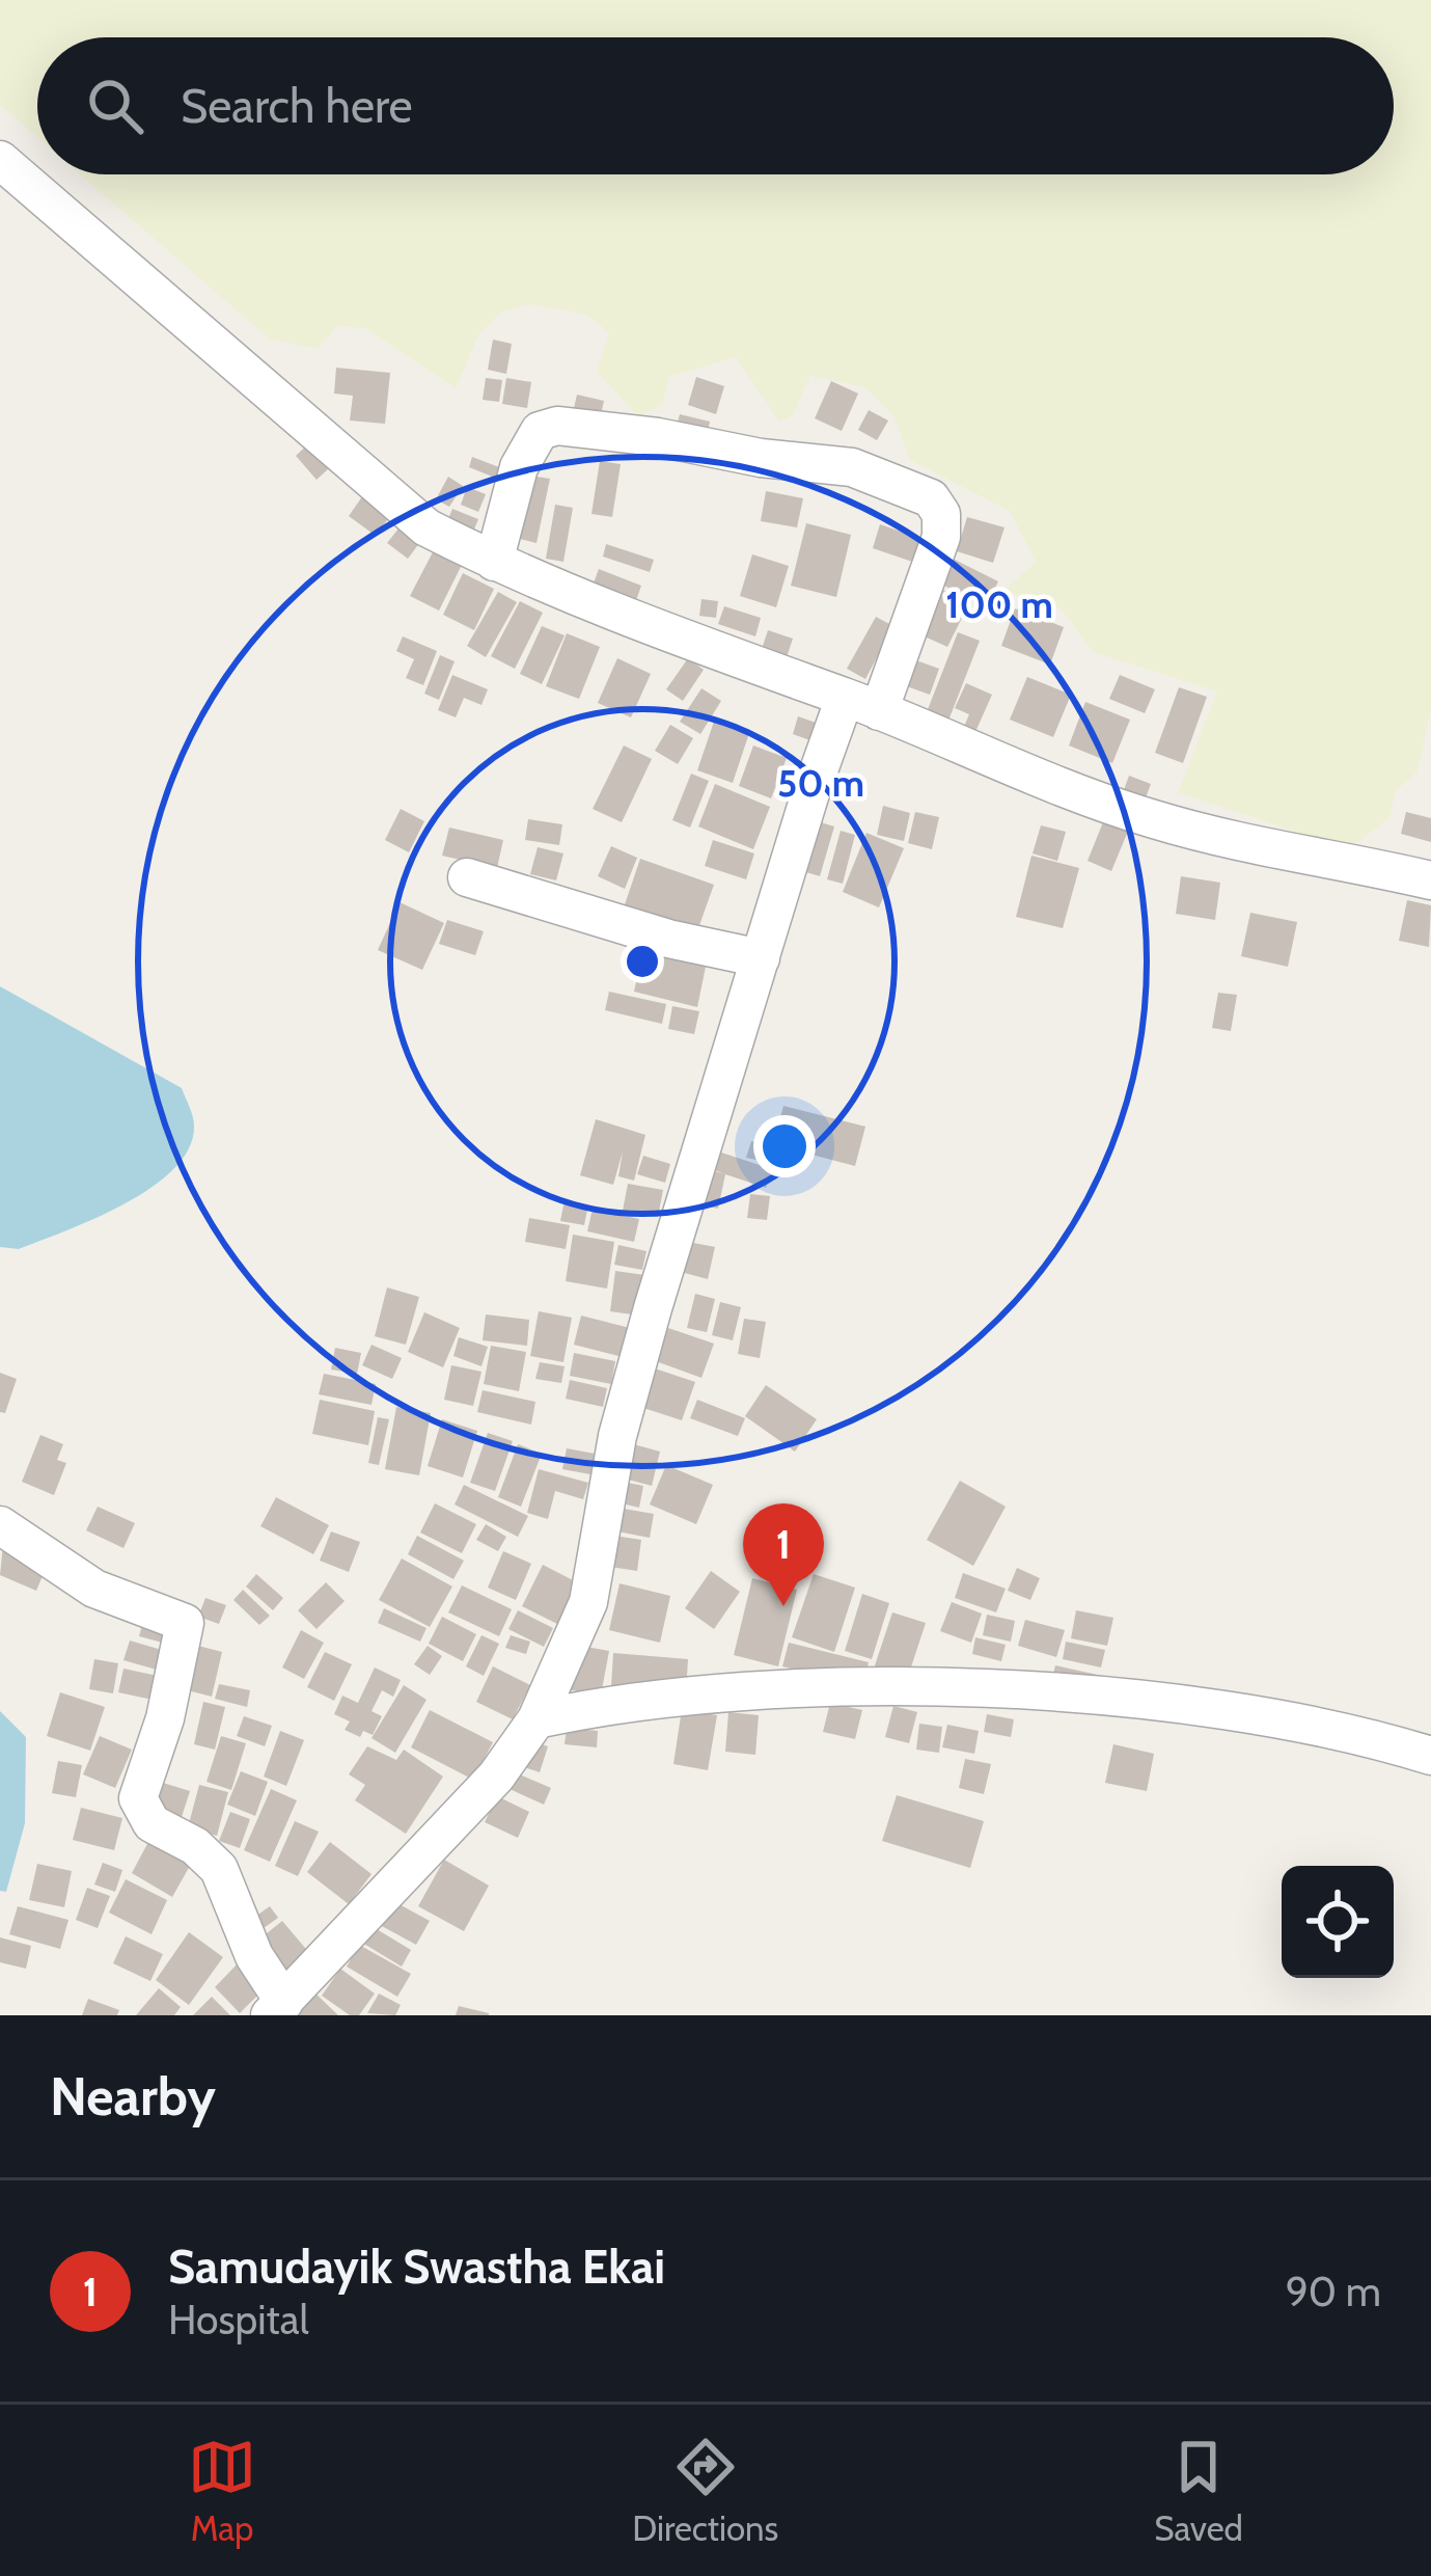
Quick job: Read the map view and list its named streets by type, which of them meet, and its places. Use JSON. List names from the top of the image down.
{
  "page": {
    "search": "Search here",
    "pins": "1",
    "heading": "Nearby",
    "list": [
      {
        "mark": "1",
        "name": "Samudayik Swastha Ekai",
        "note": "Hospital",
        "value": "90 m"
      }
    ],
    "nav": ["Map", "Directions", "Saved"]
  },
  "rings": ["100 m", "50 m"]
}
